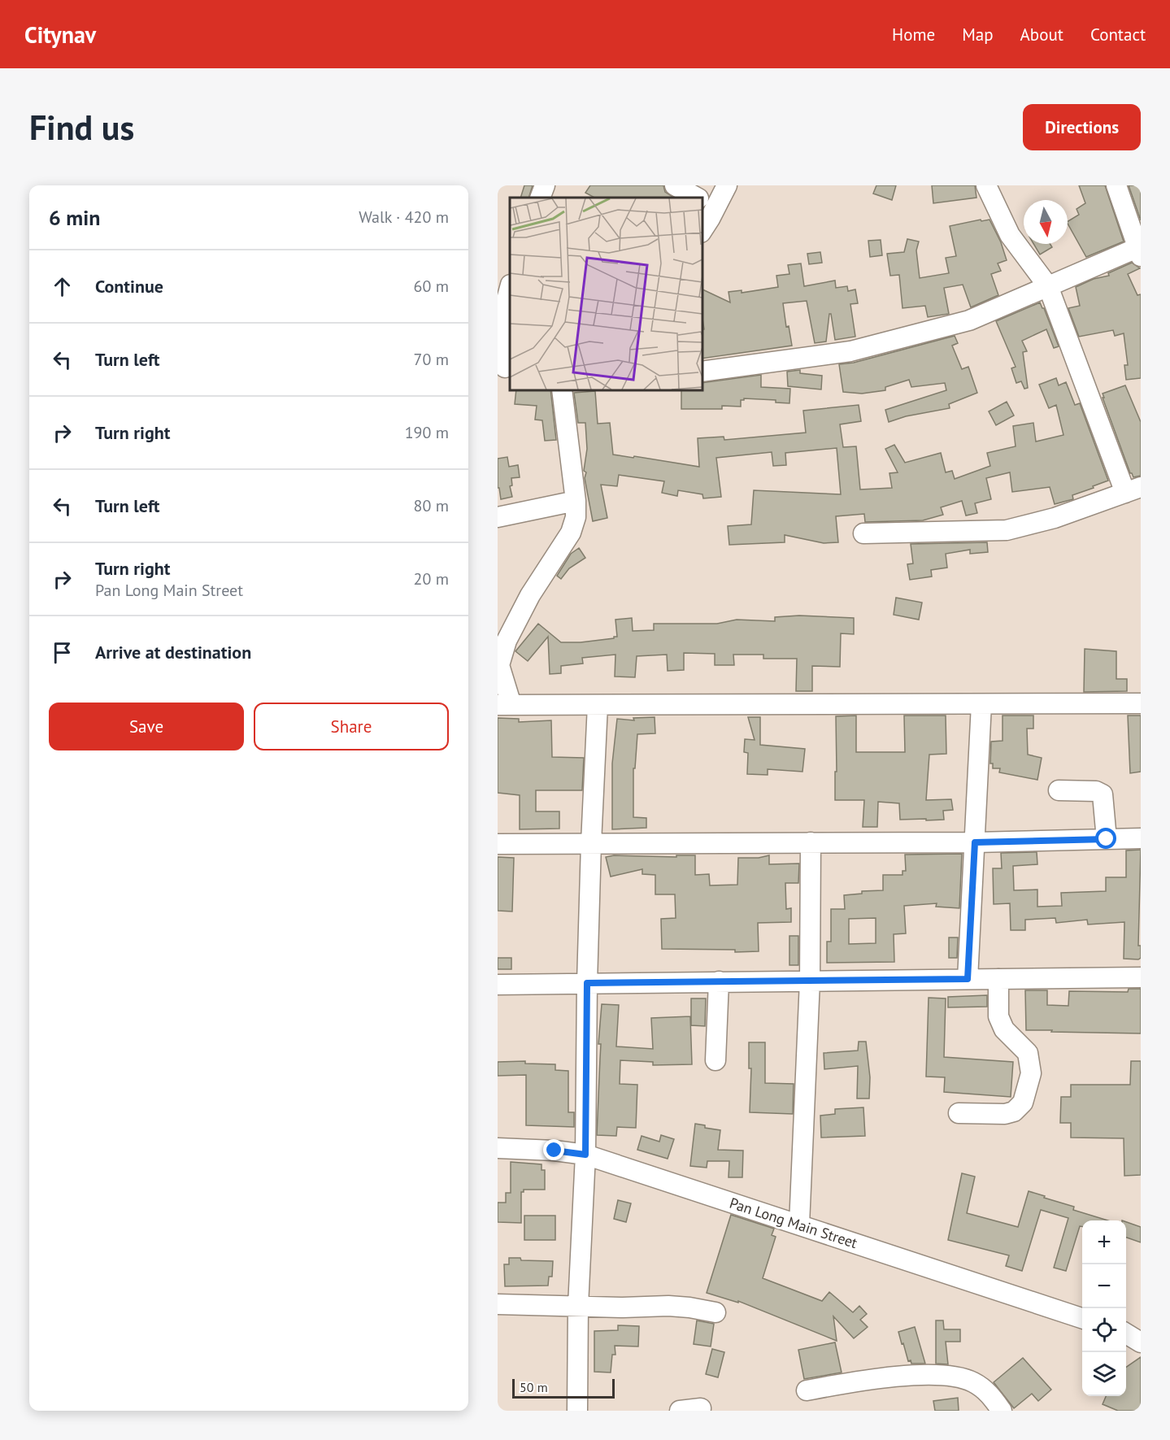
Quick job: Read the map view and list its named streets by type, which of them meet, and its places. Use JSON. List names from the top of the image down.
{
  "streets": {
    "street": ["Pan Long Main Street"]
  },
  "scale_bar": "50 m",
  "north": "bottom",
  "page": {
    "header": "Citynav",
    "nav": [
      "Home",
      "Map",
      "About",
      "Contact"
    ],
    "buttons": [
      "Directions",
      ["Save", "Share"]
    ],
    "title": "Find us",
    "heading": ["6 min", "Walk · 420 m"],
    "list": [
      ["Continue", "60 m"],
      ["Turn left", "70 m"],
      ["Turn right", "190 m"],
      ["Turn left", "80 m"],
      ["Turn right", "Pan Long Main Street", "20 m"],
      "Arrive at destination"
    ],
    "map_buttons": ["+", "−"],
    "scale": "50 m"
  }
}
